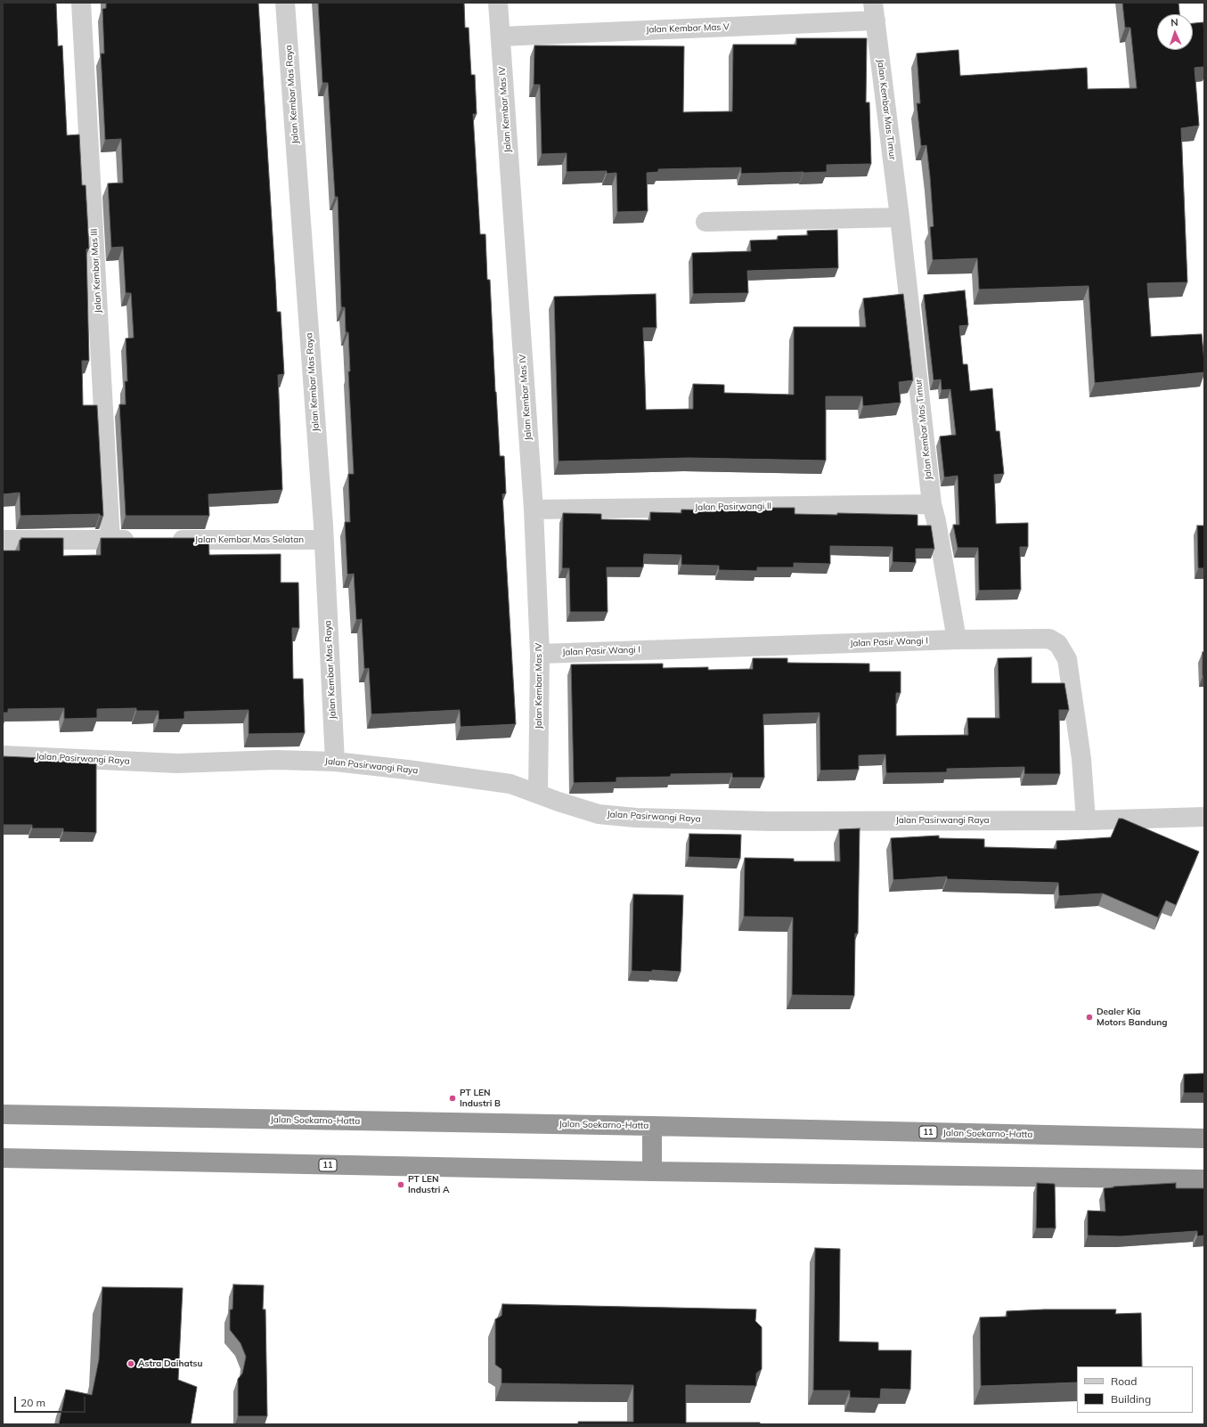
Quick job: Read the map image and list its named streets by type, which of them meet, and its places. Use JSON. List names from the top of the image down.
{
  "streets": {
    "highway": ["Jalan Soekarno-Hatta", "11"],
    "street": [
      "Jalan Kembar Mas V",
      "Jalan Kembar Mas Raya",
      "Jalan Kembar Mas IV",
      "Jalan Kembar Mas Timur",
      "Jalan Kembar Mas III",
      "Jalan Pasirwangi II",
      "Jalan Kembar Mas Selatan",
      "Jalan Pasir Wangi I",
      "Jalan Pasirwangi Raya"
    ]
  },
  "crossings": [
    ["Jalan Kembar Mas V", "Jalan Kembar Mas IV"],
    ["Jalan Kembar Mas V", "Jalan Kembar Mas Timur"],
    ["Jalan Kembar Mas Raya", "Jalan Kembar Mas Selatan"],
    ["Jalan Kembar Mas Raya", "Jalan Pasirwangi Raya"],
    ["Jalan Kembar Mas IV", "Jalan Pasirwangi II"],
    ["Jalan Kembar Mas IV", "Jalan Pasir Wangi I"],
    ["Jalan Kembar Mas IV", "Jalan Pasirwangi Raya"],
    ["Jalan Kembar Mas Timur", "Jalan Pasirwangi II"],
    ["Jalan Kembar Mas Timur", "Jalan Pasir Wangi I"],
    ["Jalan Pasir Wangi I", "Jalan Pasirwangi Raya"]
  ],
  "places": [
    "Dealer Kia Motors Bandung",
    "PT LEN Industri B",
    "PT LEN Industri A",
    "Astra Daihatsu"
  ],
  "legend": ["Road", "Building"],
  "scale_bar": "20 m",
  "north": "top"
}
